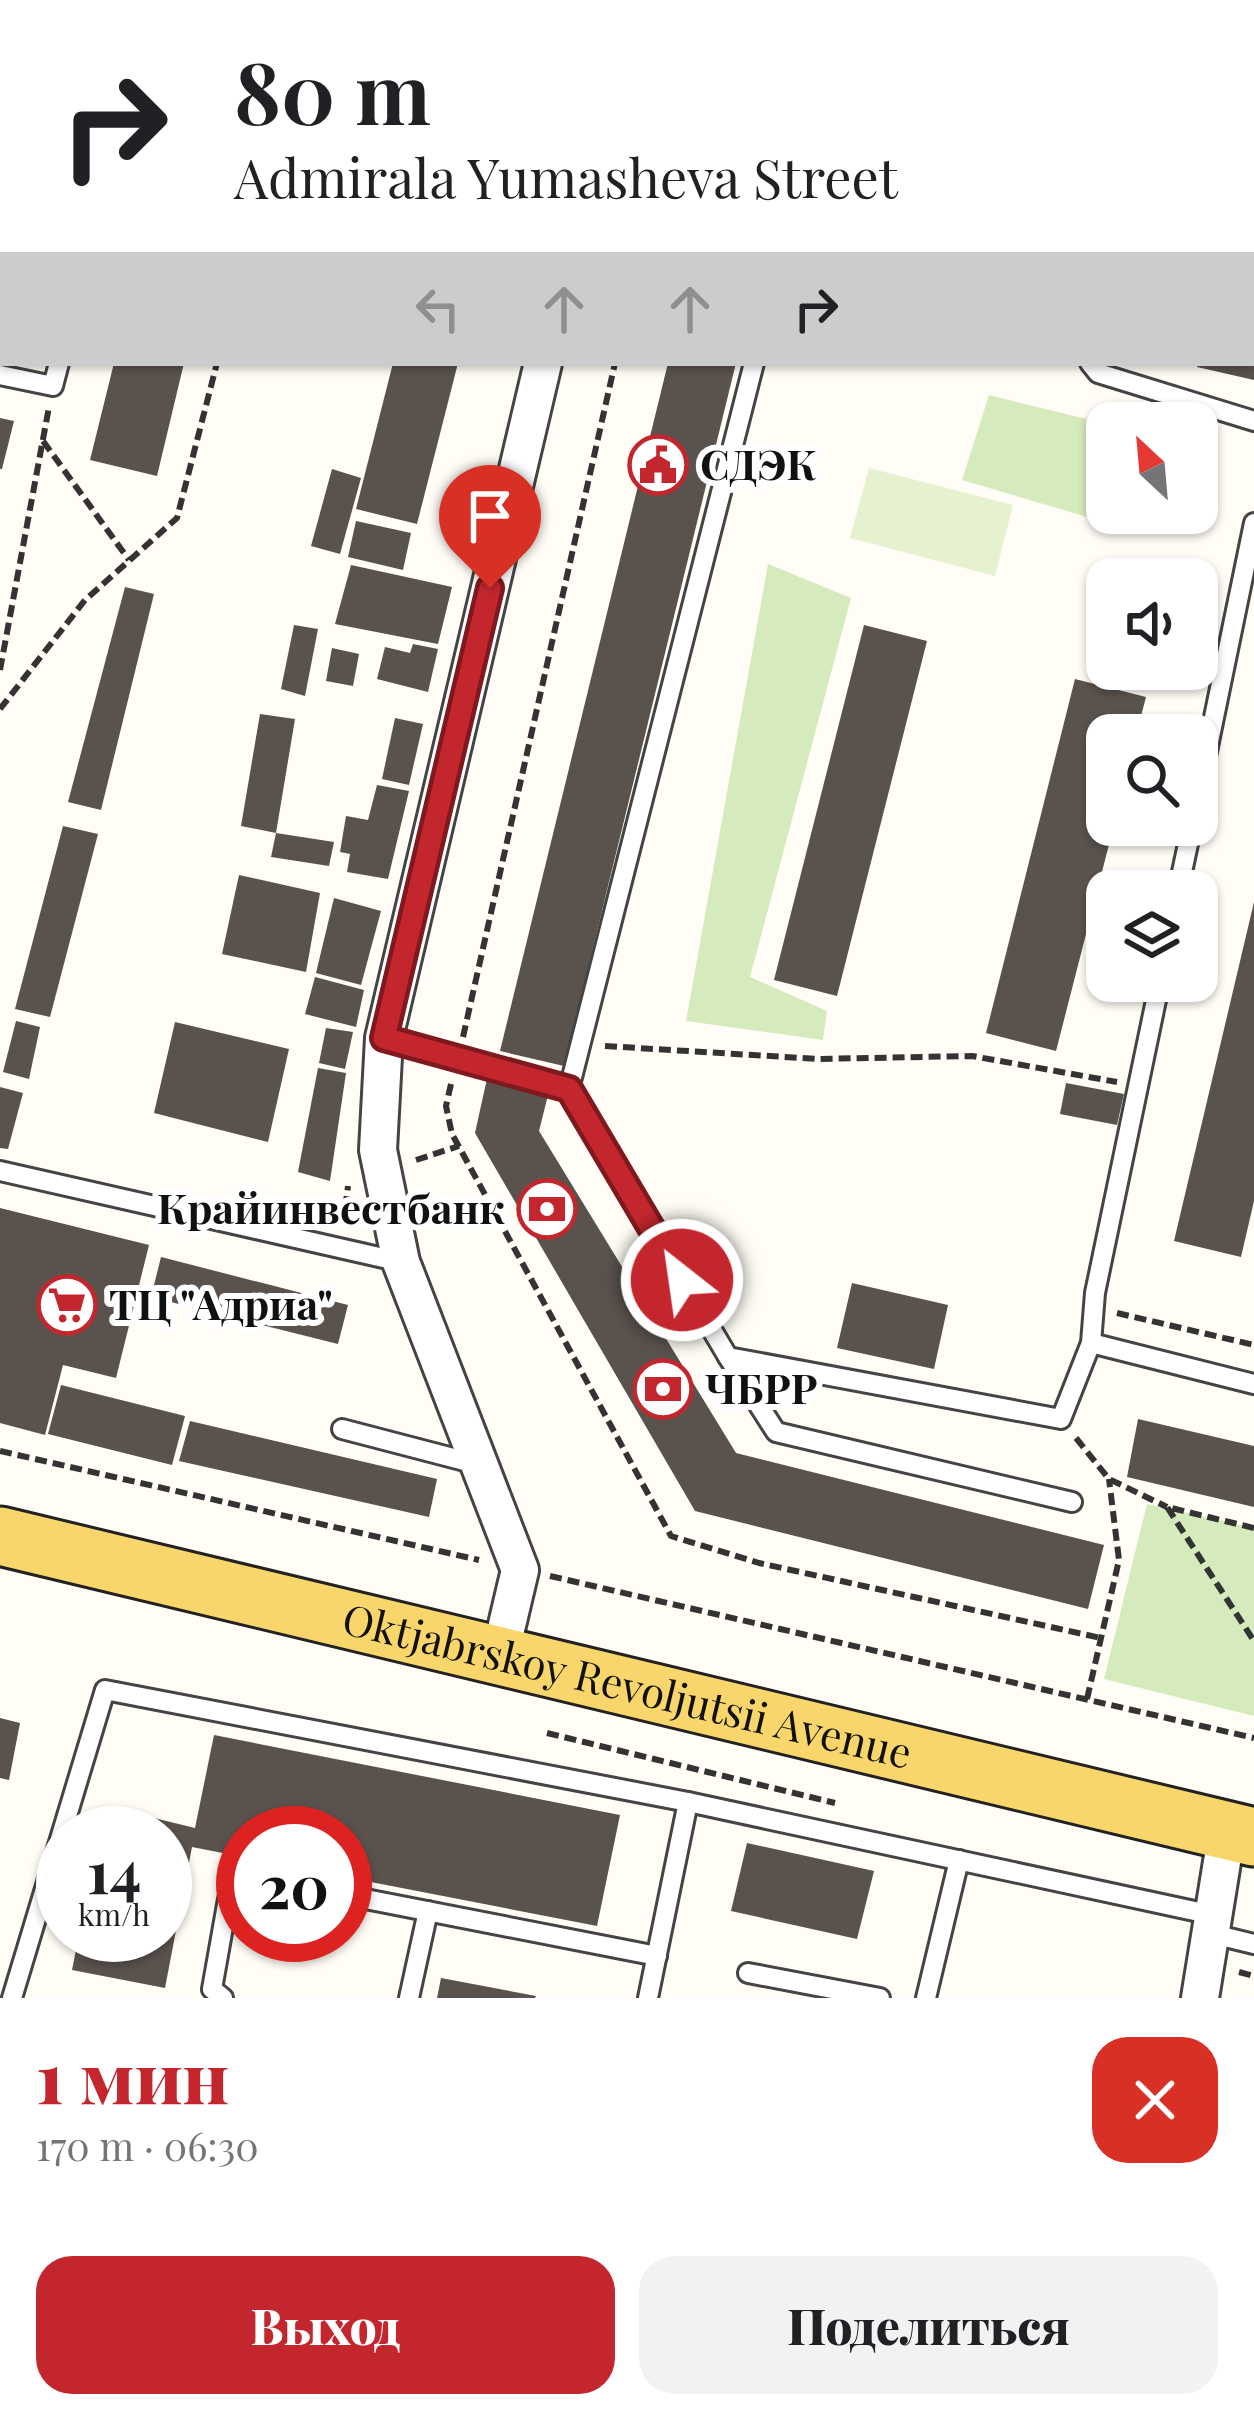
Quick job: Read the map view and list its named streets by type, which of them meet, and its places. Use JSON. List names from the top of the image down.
{
  "streets": {
    "main road": ["Oktjabrskoy Revoljutsii Avenue"]
  },
  "places": {
    "public building": ["СДЭК"],
    "bank": ["Крайинвестбанк", "ЧБРР"],
    "supermarket": ["ТЦ \"Адриа\""]
  },
  "north": "top left",
  "page": {
    "turn": ["80 m", "Admirala Yumasheva Street"],
    "speed": "14 km/h",
    "limit": "20",
    "heading": ["1 мин", "170 m · 06:30"],
    "buttons": ["Выход", "Поделиться"]
  }
}
